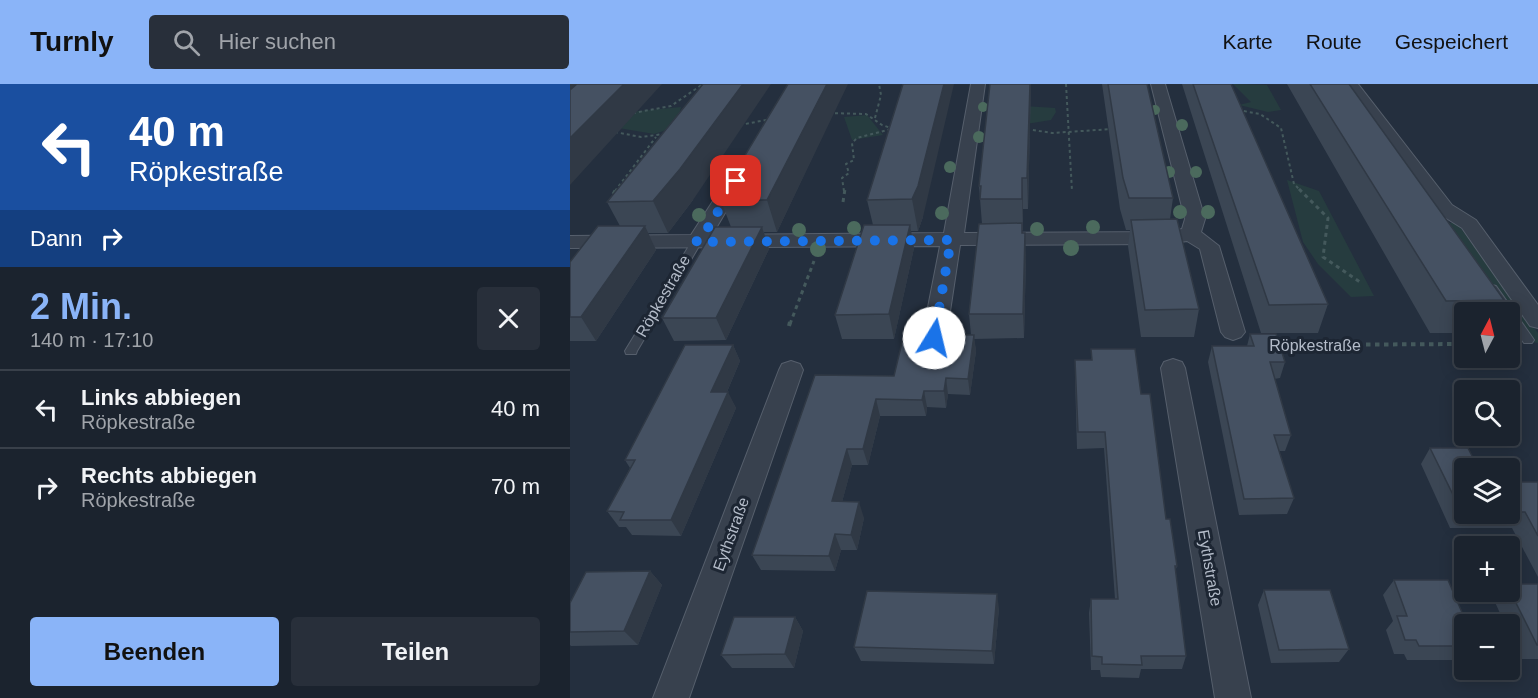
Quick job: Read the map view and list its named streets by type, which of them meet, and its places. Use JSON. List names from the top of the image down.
{
  "streets": {
    "street": ["Röpkestraße", "Eythstraße"]
  },
  "north": "top",
  "page": {
    "header": "Turnly",
    "search": "Hier suchen",
    "nav": ["Karte", "Route", "Gespeichert"],
    "turn": ["40 m", "Röpkestraße"],
    "then": "Dann",
    "heading": ["2 Min.", "140 m · 17:10"],
    "map_buttons": ["+", "−"],
    "list": [
      {
        "name": "Links abbiegen",
        "note": "Röpkestraße",
        "value": "40 m"
      },
      {
        "name": "Rechts abbiegen",
        "note": "Röpkestraße",
        "value": "70 m"
      }
    ],
    "buttons": ["Beenden", "Teilen"]
  }
}
